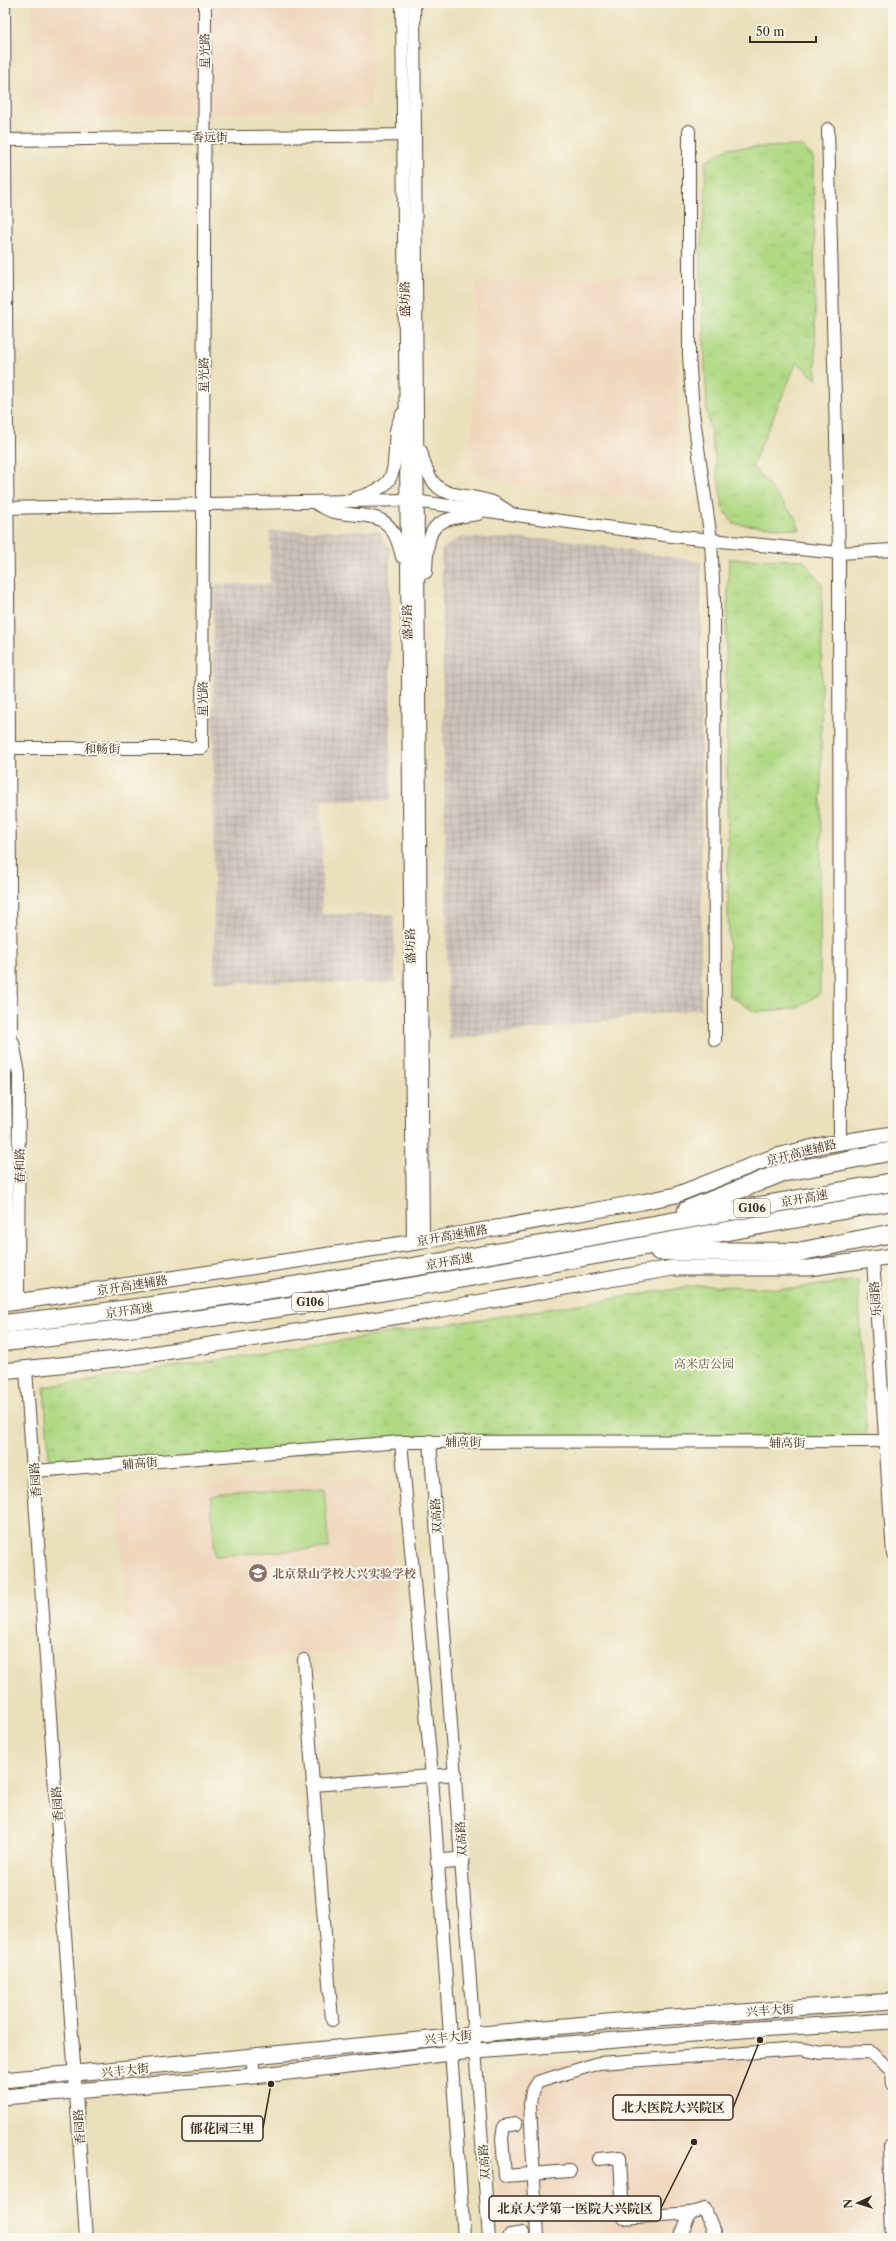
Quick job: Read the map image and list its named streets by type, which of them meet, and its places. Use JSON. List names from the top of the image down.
{
  "streets": {
    "highway": ["京开高速", "G106"],
    "main road": ["京开高速辅路", "兴丰大街"],
    "street": [
      "星光路",
      "香远街",
      "盛坊路",
      "和畅街",
      "春和路",
      "乐园路",
      "辅高街",
      "香园路",
      "双高路"
    ]
  },
  "crossings": [
    ["星光路", "香远街"],
    ["星光路", "和畅街"],
    ["香远街", "盛坊路"],
    ["香远街", "春和路"],
    ["盛坊路", "京开高速辅路"],
    ["和畅街", "春和路"],
    ["京开高速辅路", "春和路"],
    ["乐园路", "辅高街"],
    ["辅高街", "香园路"],
    ["辅高街", "双高路"],
    ["香园路", "兴丰大街"],
    ["双高路", "兴丰大街"]
  ],
  "parks": ["高米店公园"],
  "places": {
    "school or university": ["北京景山学校大兴实验学校"],
    "other": ["北大医院大兴院区", "郁花园三里", "北京大学第一医院大兴院区"]
  },
  "scale_bar": "50 m",
  "north": "left"
}
